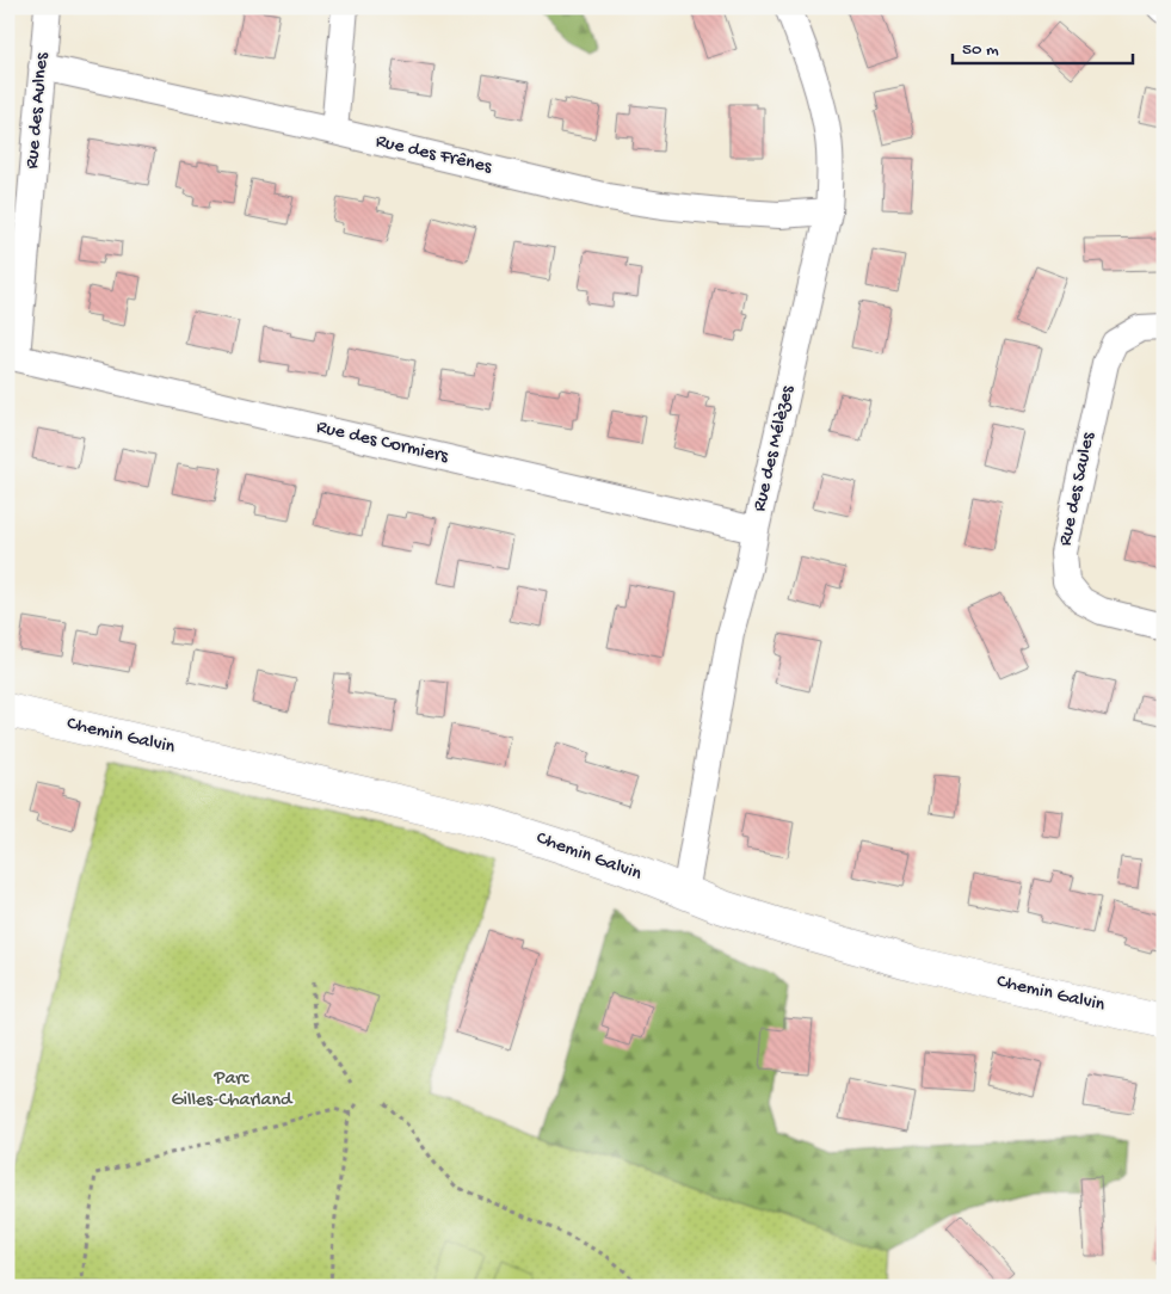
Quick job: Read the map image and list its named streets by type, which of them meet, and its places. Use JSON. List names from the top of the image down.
{
  "streets": {
    "street": [
      "Rue des Aulnes",
      "Rue des Frênes",
      "Rue des Cormiers",
      "Rue des Mélèzes",
      "Rue des Saules",
      "Chemin Galvin"
    ]
  },
  "crossings": [
    ["Rue des Aulnes", "Rue des Frênes"],
    ["Rue des Aulnes", "Rue des Cormiers"],
    ["Rue des Frênes", "Rue des Mélèzes"],
    ["Rue des Cormiers", "Rue des Mélèzes"],
    ["Rue des Mélèzes", "Chemin Galvin"]
  ],
  "parks": ["Parc Gilles-Charland"],
  "scale_bar": "50 m"
}
